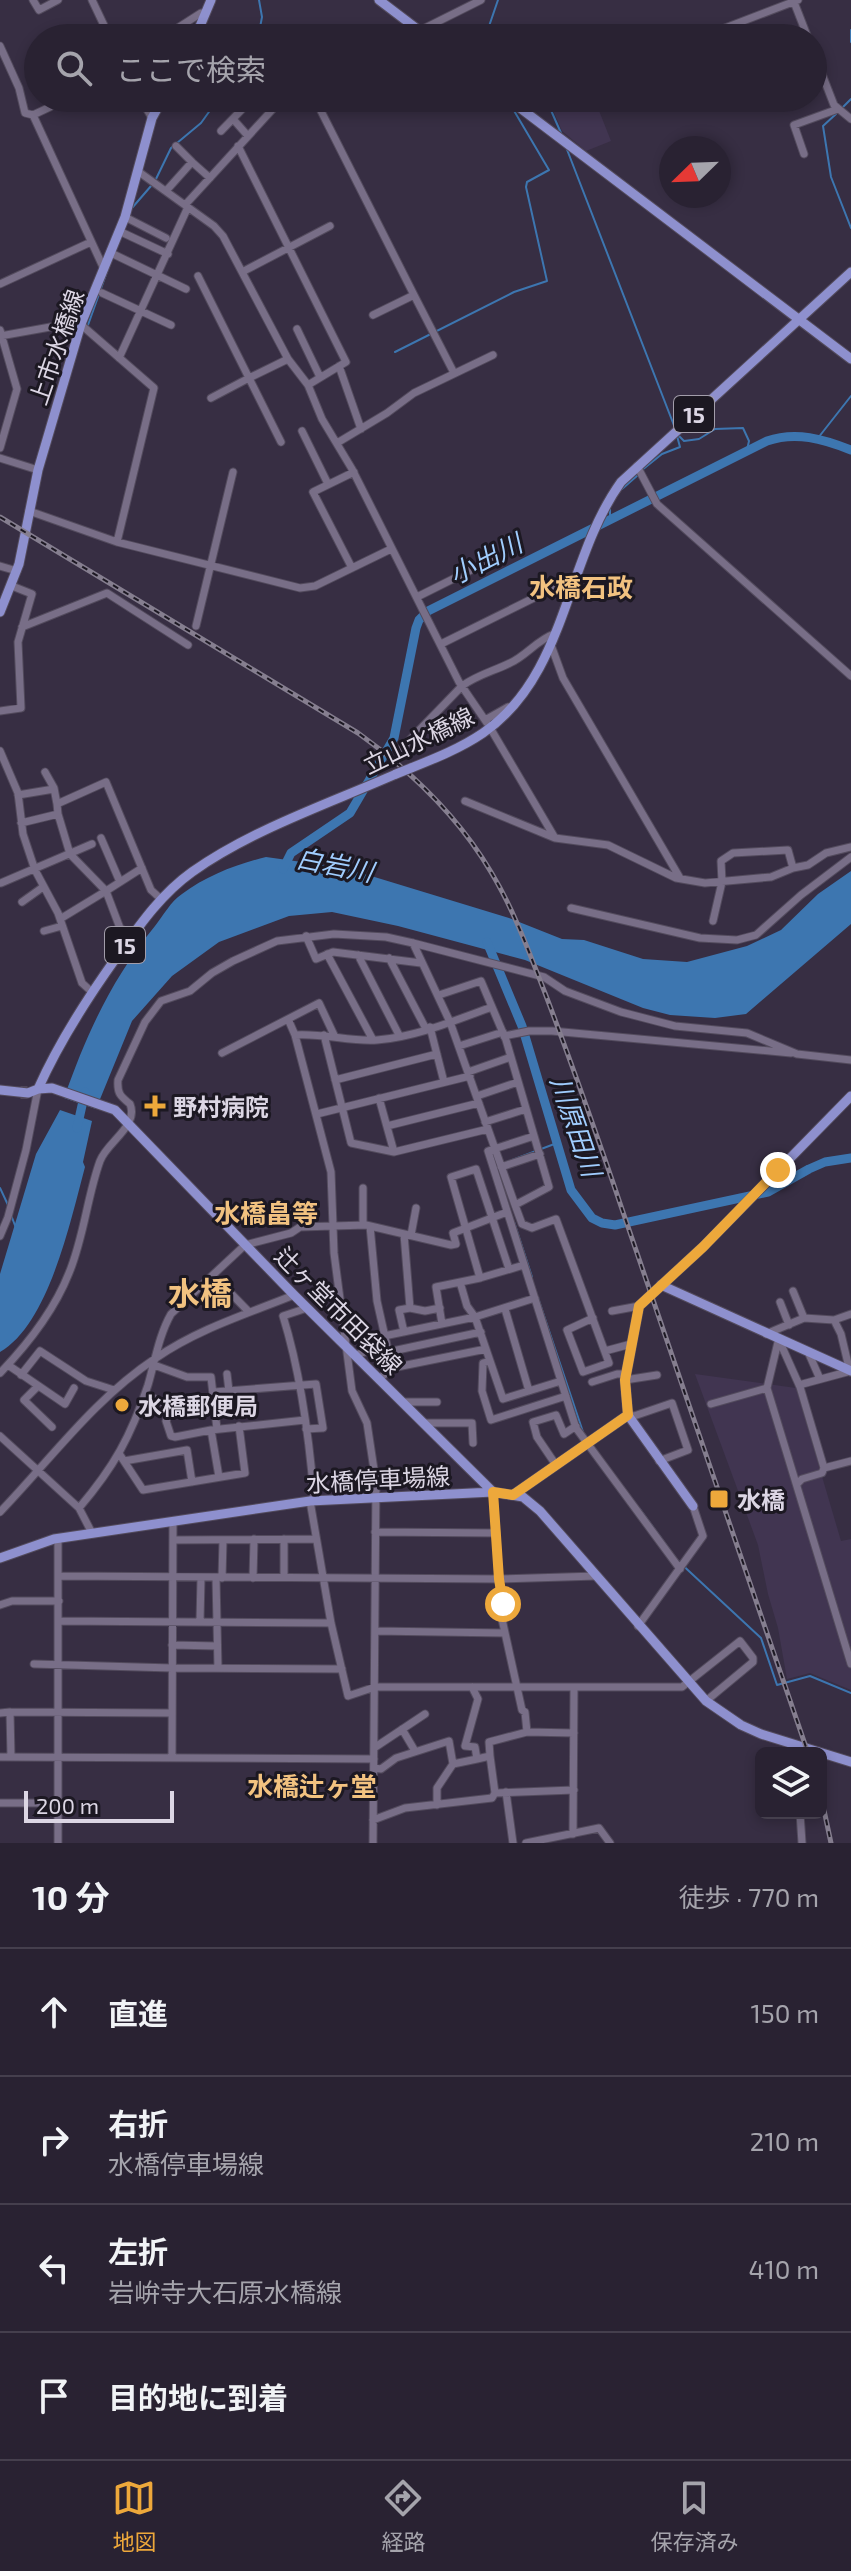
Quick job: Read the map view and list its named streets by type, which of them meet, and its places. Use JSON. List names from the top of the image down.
{
  "streets": {
    "main road": [
      "上市水橋線",
      "15",
      "立山水橋線",
      "辻ヶ堂市田袋線",
      "水橋停車場線"
    ]
  },
  "crossings": [
    ["立山水橋線", "辻ヶ堂市田袋線"],
    ["辻ヶ堂市田袋線", "水橋停車場線"]
  ],
  "districts": [
    "水橋石政",
    "水橋畠等",
    "水橋",
    "水橋辻ヶ堂"
  ],
  "water": ["小出川", "白岩川", "川原田川"],
  "places": {
    "health": ["野村病院"],
    "other": ["水橋郵便局"],
    "transit": ["水橋"]
  },
  "scale_bar": "200 m",
  "north": "bottom left",
  "page": {
    "search": "ここで検索",
    "scale": "200 m",
    "heading": ["10 分", "徒歩 · 770 m"],
    "list": [
      ["直進", "150 m"],
      ["右折", "水橋停車場線", "210 m"],
      ["左折", "岩峅寺大石原水橋線", "410 m"],
      "目的地に到着"
    ],
    "nav": ["地図", "経路", "保存済み"]
  }
}
